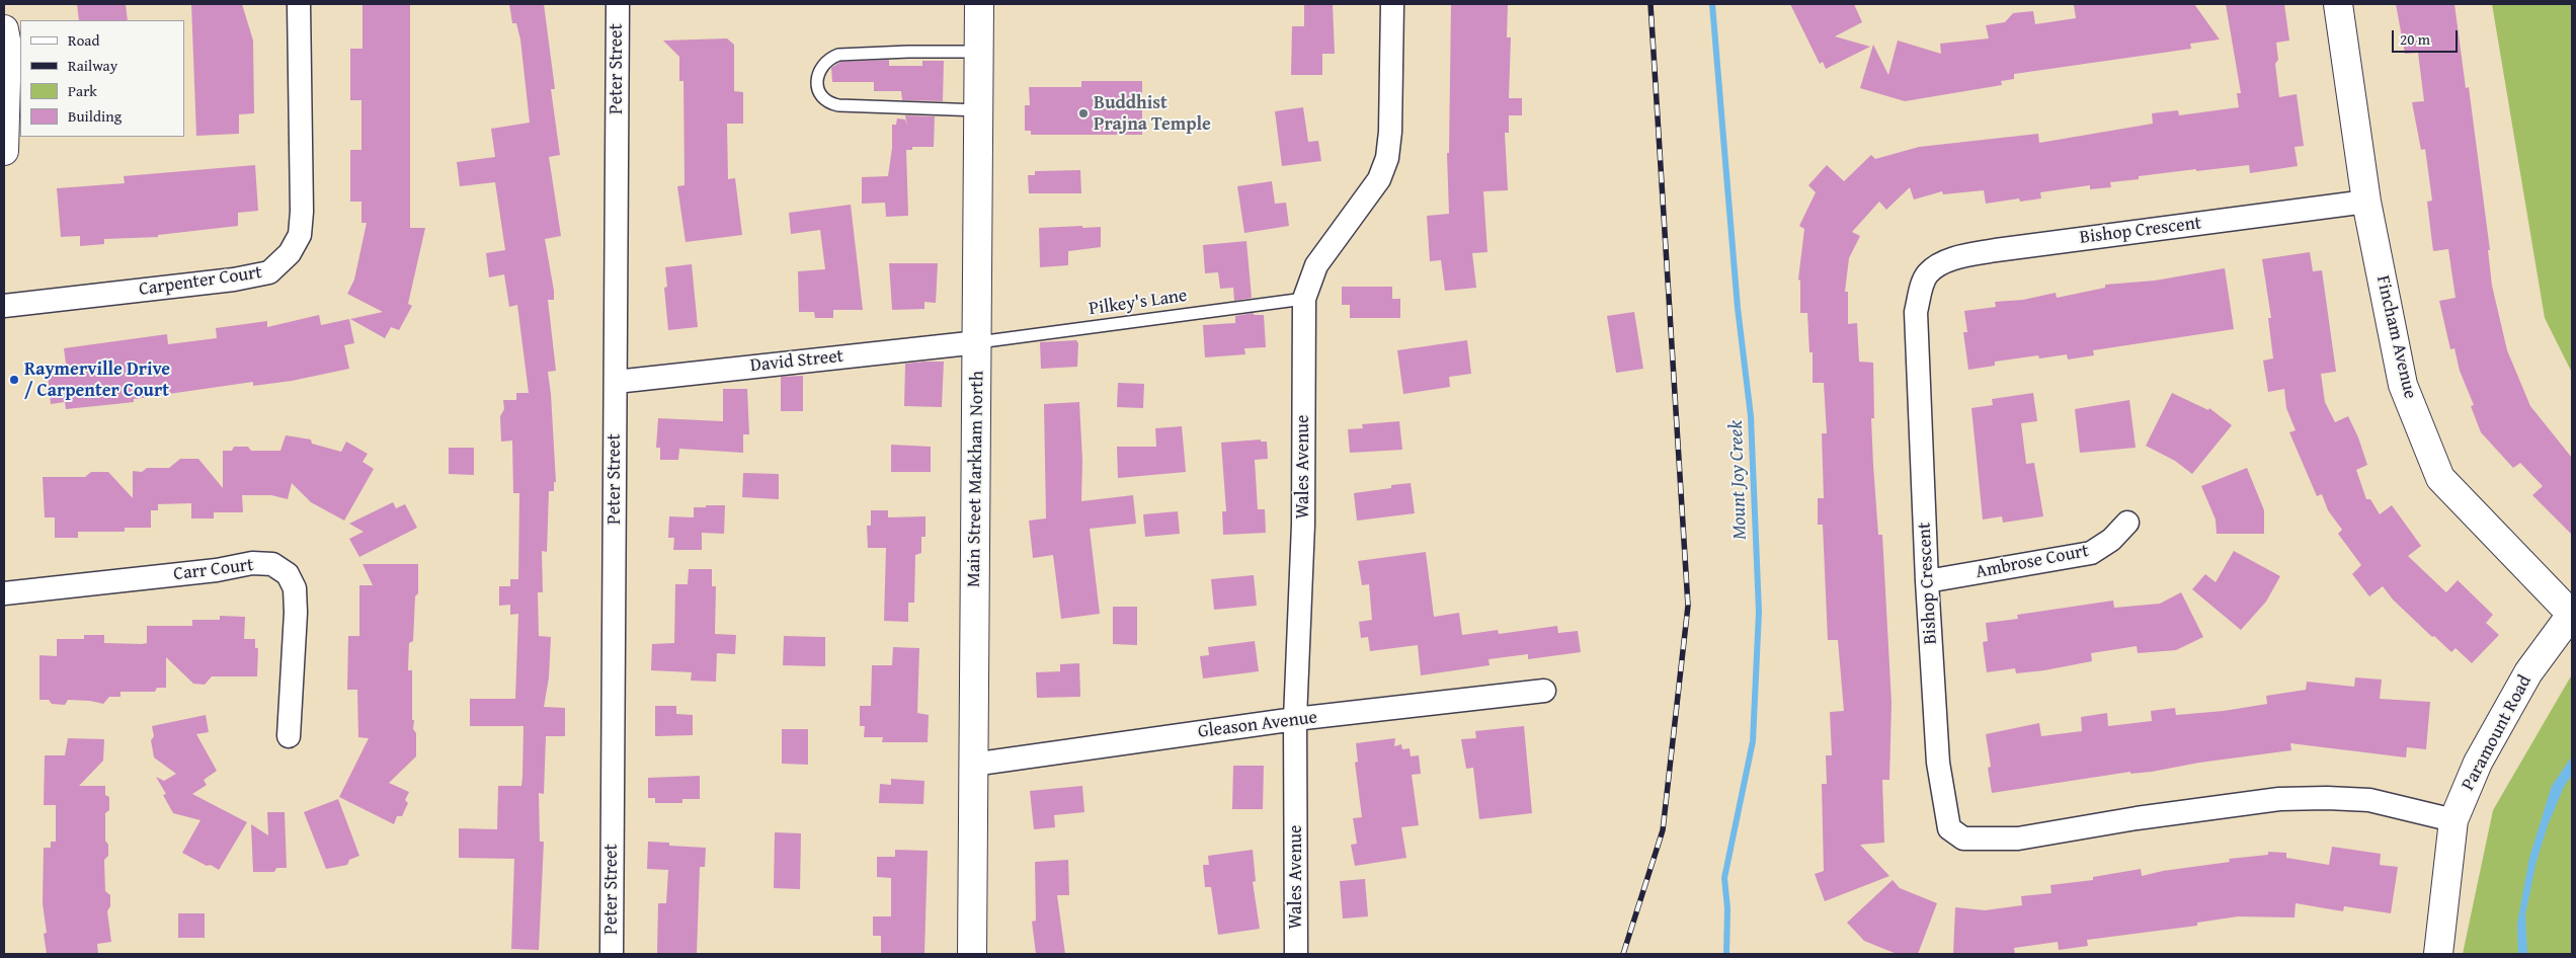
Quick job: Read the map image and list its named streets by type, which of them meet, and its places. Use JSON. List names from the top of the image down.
{
  "streets": {
    "street": [
      "Peter Street",
      "Bishop Crescent",
      "Carpenter Court",
      "Fincham Avenue",
      "David Street",
      "Wales Avenue",
      "Main Street Markham North",
      "Ambrose Court",
      "Carr Court",
      "Gleason Avenue",
      "Paramount Road"
    ],
    "lane": ["Pilkey's Lane"]
  },
  "crossings": [
    ["Peter Street", "David Street"],
    ["Bishop Crescent", "Fincham Avenue"],
    ["Bishop Crescent", "Ambrose Court"],
    ["Bishop Crescent", "Paramount Road"],
    ["Pilkey's Lane", "David Street"],
    ["Pilkey's Lane", "Wales Avenue"],
    ["Pilkey's Lane", "Main Street Markham North"],
    ["Fincham Avenue", "Paramount Road"],
    ["David Street", "Main Street Markham North"],
    ["Wales Avenue", "Gleason Avenue"],
    ["Main Street Markham North", "Gleason Avenue"]
  ],
  "water": ["Mount Joy Creek"],
  "places": ["Buddhist Prajna Temple", "Raymerville Drive / Carpenter Court"],
  "legend": [
    "Road",
    "Railway",
    "Park",
    "Building"
  ],
  "scale_bar": "20 m"
}
